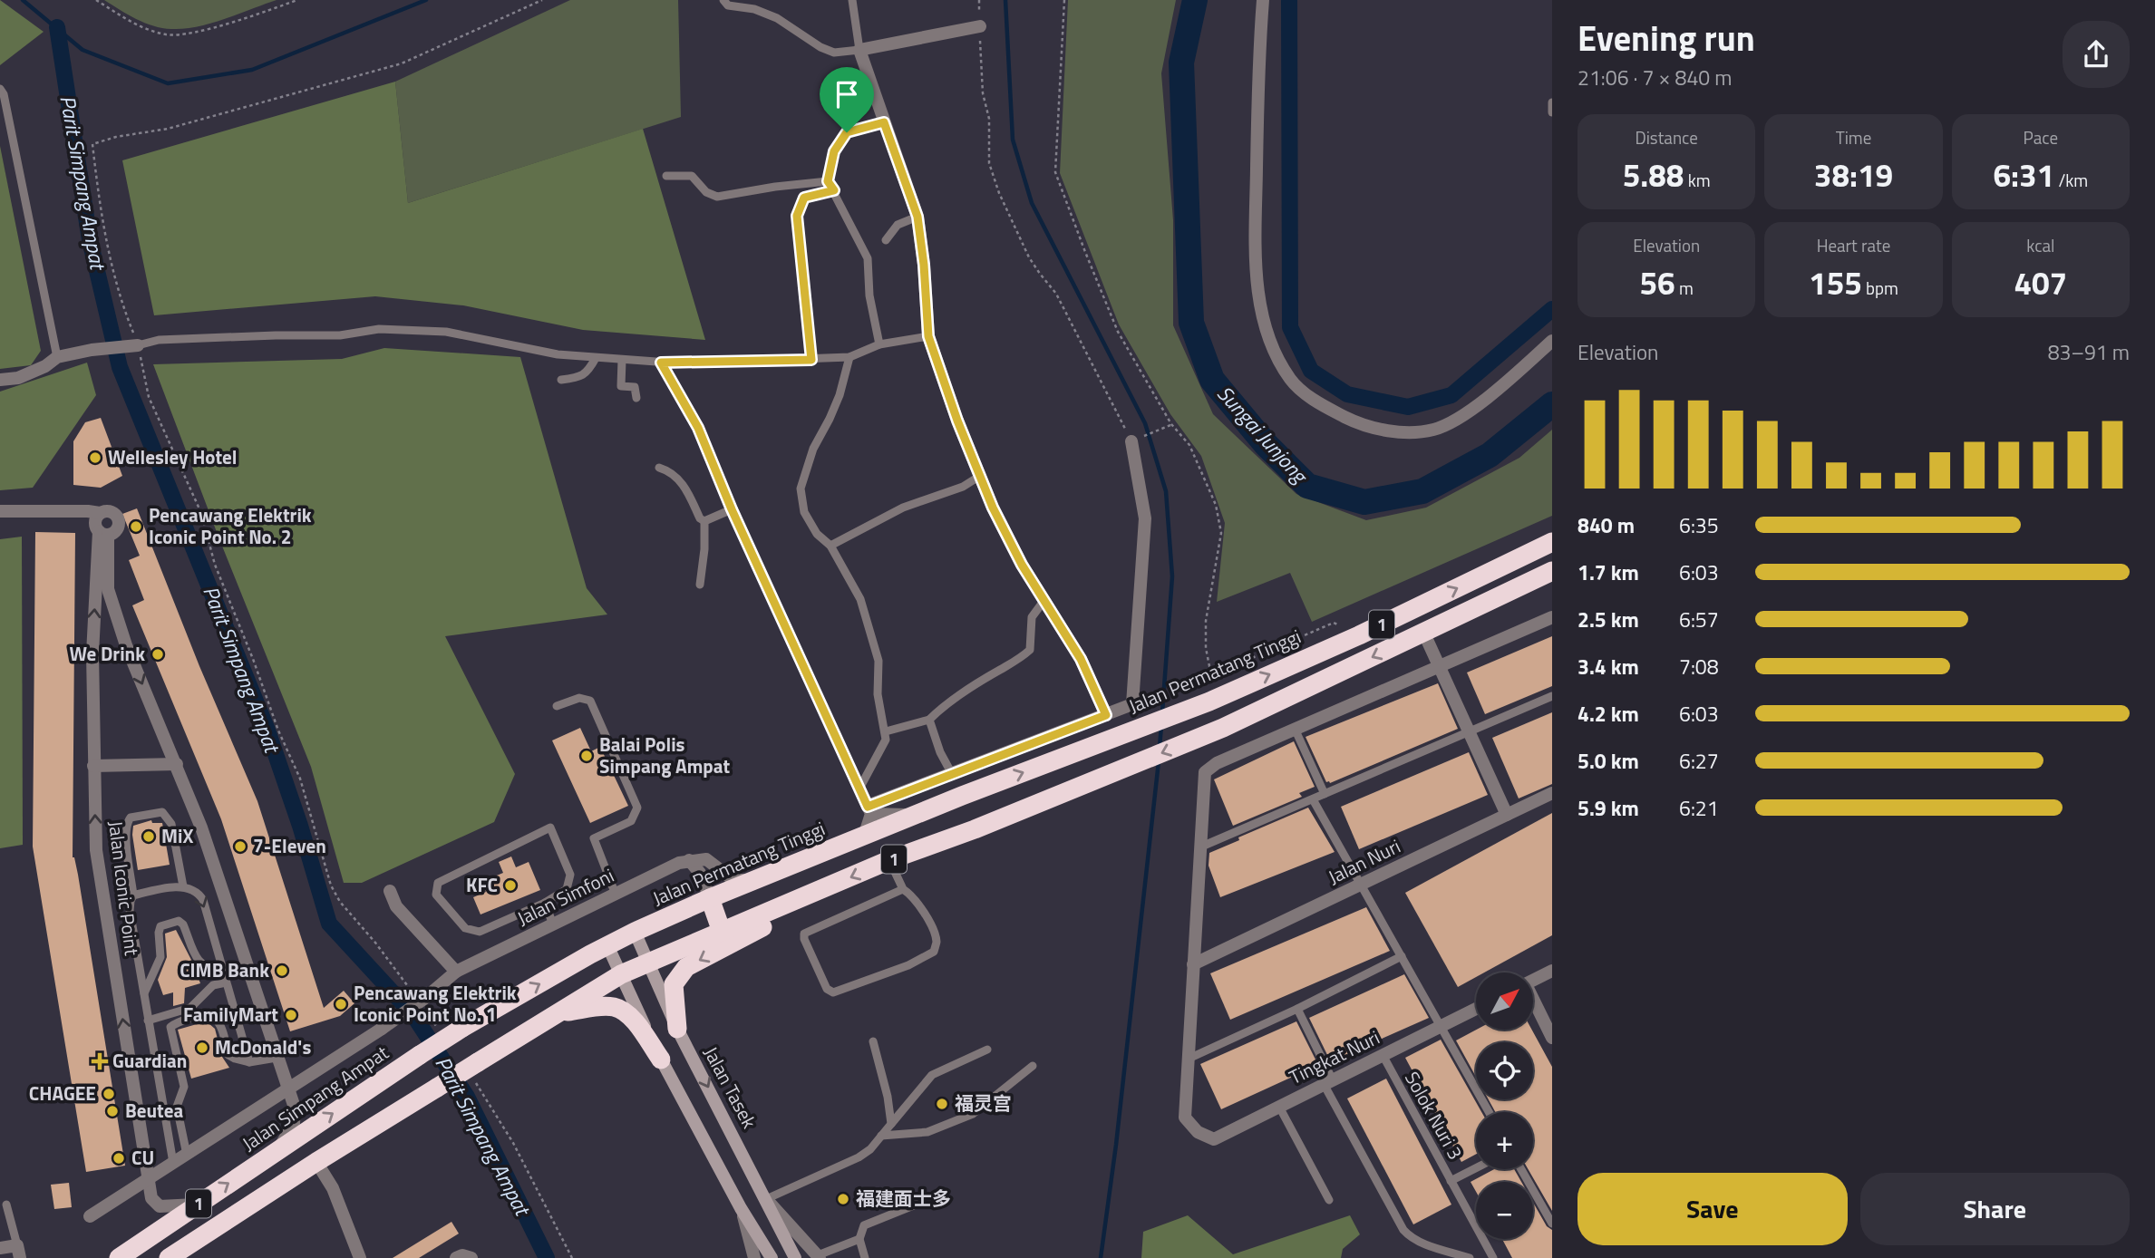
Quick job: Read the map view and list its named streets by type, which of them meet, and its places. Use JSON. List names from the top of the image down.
{
  "streets": {
    "highway": ["1", "Jalan Permatang Tinggi", "Jalan Simpang Ampat"],
    "main road": ["Jalan Tasek"],
    "street": [
      "Jalan Nuri",
      "Jalan Iconic Point",
      "Jalan Simfoni",
      "Tingkat Nuri"
    ],
    "lane": ["Solok Nuri 3"]
  },
  "crossings": [
    ["1", "Jalan Tasek"],
    ["Jalan Permatang Tinggi", "Jalan Tasek"],
    ["Jalan Permatang Tinggi", "Jalan Simpang Ampat"],
    ["Jalan Iconic Point", "Jalan Simfoni"],
    ["Jalan Iconic Point", "Jalan Simpang Ampat"],
    ["Tingkat Nuri", "Solok Nuri 3"]
  ],
  "water": ["Parit Simpang Ampat", "Sungai Junjong"],
  "places": {
    "other": [
      "Wellesley Hotel",
      "Pencawang Elektrik Iconic Point No. 2",
      "We Drink",
      "Balai Polis Simpang Ampat",
      "MiX",
      "7-Eleven",
      "KFC",
      "CIMB Bank",
      "Pencawang Elektrik Iconic Point No. 1",
      "FamilyMart",
      "McDonald's",
      "CHAGEE",
      "福灵宫",
      "Beutea",
      "CU",
      "福建面士多"
    ],
    "health": ["Guardian"]
  },
  "north": "top right",
  "page": {
    "heading": ["Evening run", "21:06 · 7 × 840 m"],
    "stats": [
      ["Distance", "5.88 km"],
      ["Time", "38:19"],
      ["Pace", "6:31 /km"],
      ["Elevation", "56 m"],
      ["Heart rate", "155 bpm"],
      ["kcal", "407"]
    ],
    "chart": ["Elevation", "83–91 m"],
    "list": [
      {
        "name": "840 m",
        "note": "6:35"
      },
      {
        "name": "1.7 km",
        "note": "6:03"
      },
      {
        "name": "2.5 km",
        "note": "6:57"
      },
      {
        "name": "3.4 km",
        "note": "7:08"
      },
      {
        "name": "4.2 km",
        "note": "6:03"
      },
      {
        "name": "5.0 km",
        "note": "6:27"
      },
      {
        "name": "5.9 km",
        "note": "6:21"
      }
    ],
    "map_buttons": ["+", "−"],
    "buttons": ["Save", "Share"]
  }
}
